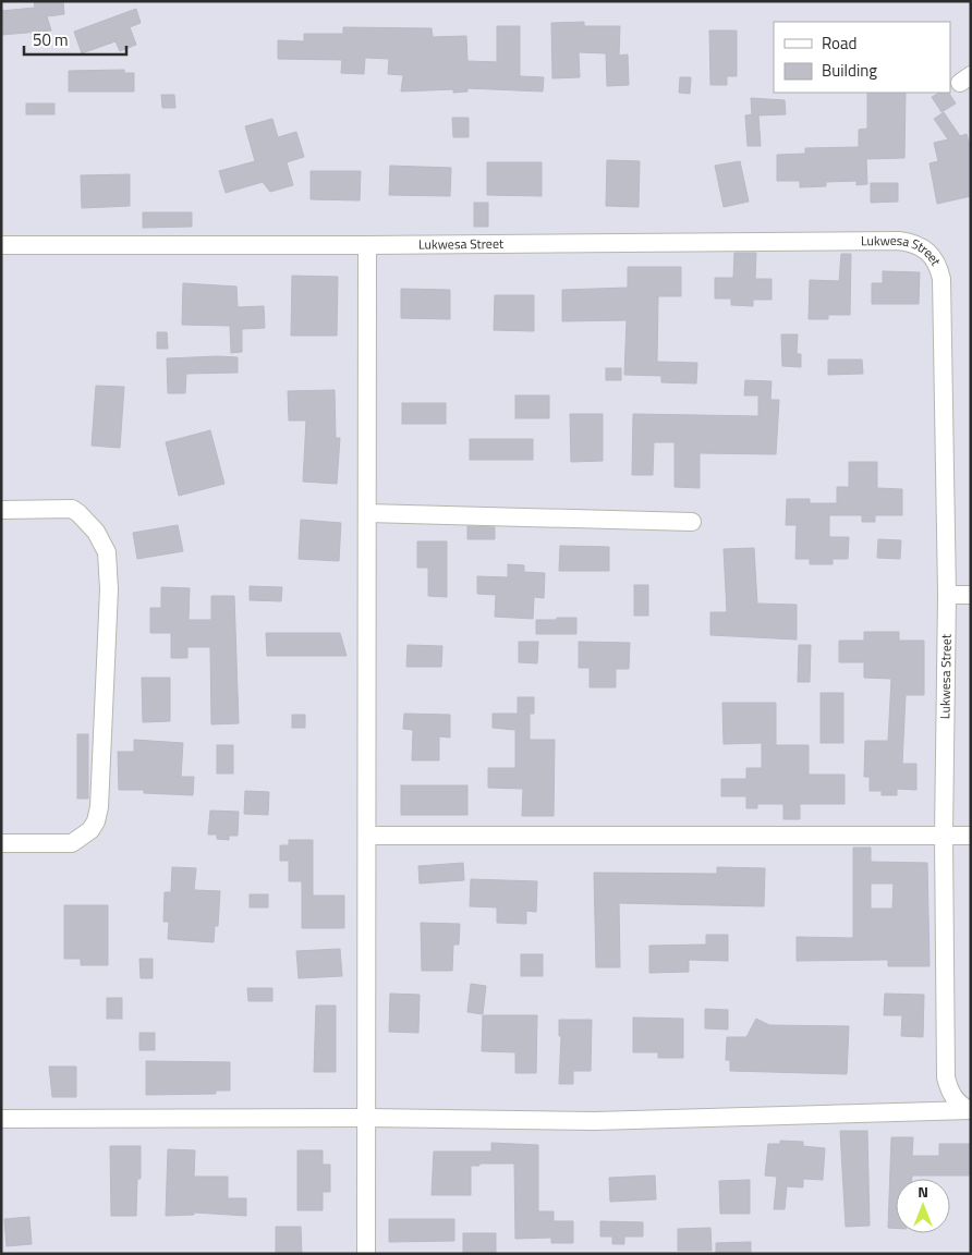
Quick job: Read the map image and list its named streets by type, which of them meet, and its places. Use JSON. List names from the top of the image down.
{
  "streets": {
    "street": ["Lukwesa Street"]
  },
  "legend": ["Road", "Building"],
  "scale_bar": "50 m",
  "north": "top"
}
